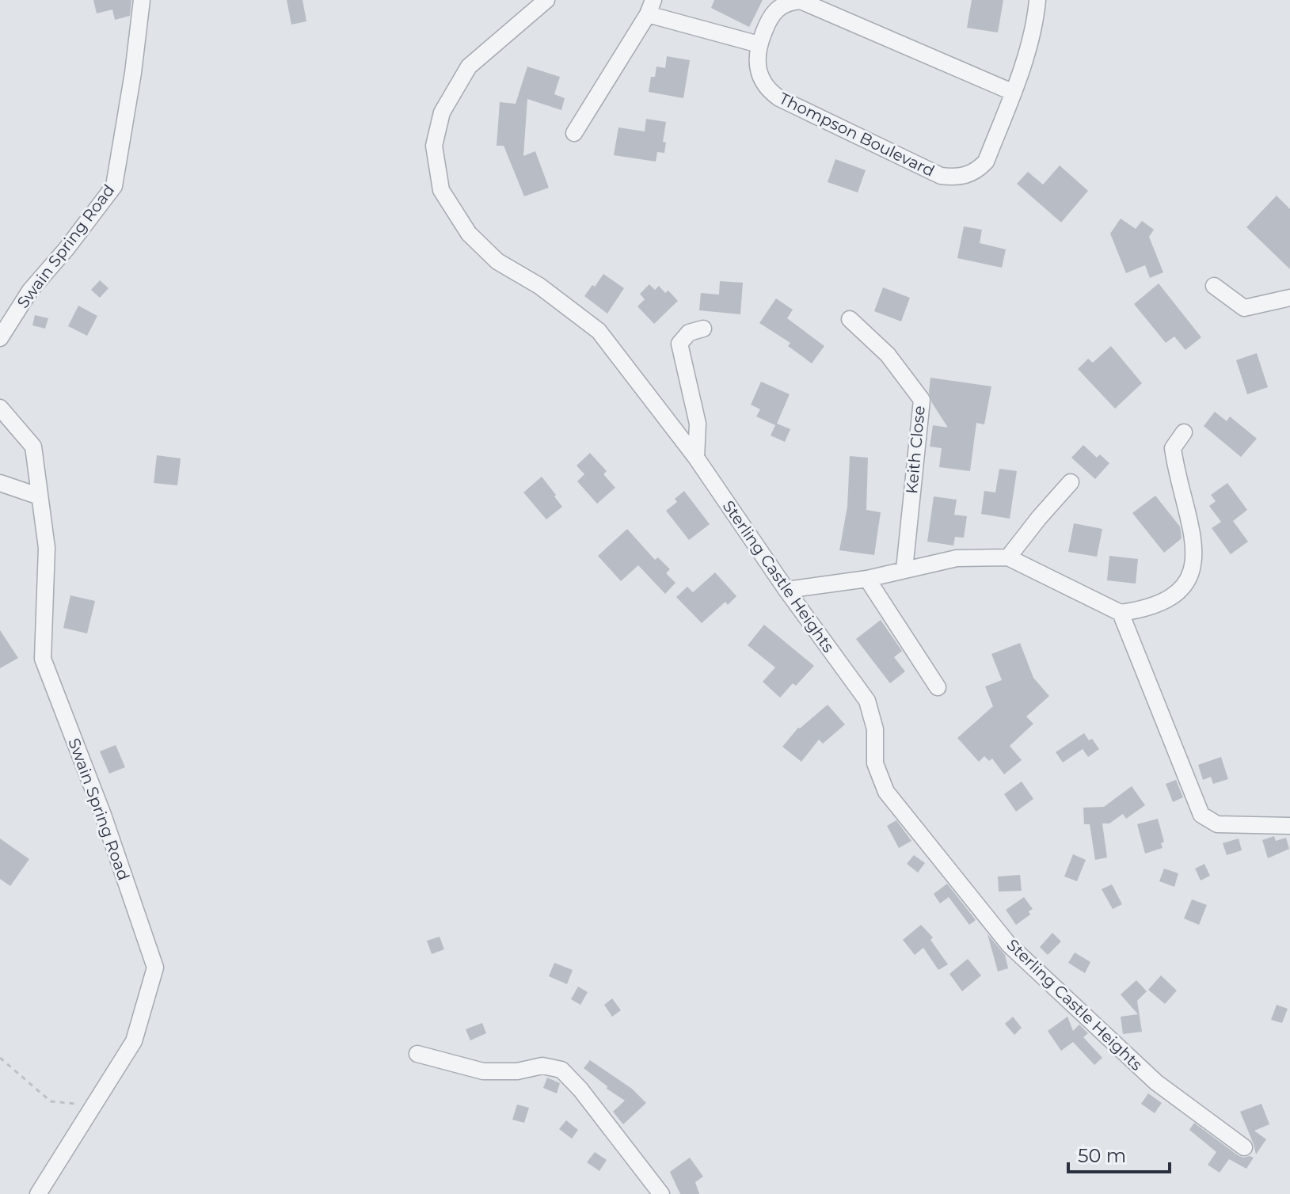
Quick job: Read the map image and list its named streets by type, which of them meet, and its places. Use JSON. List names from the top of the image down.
{
  "streets": {
    "street": [
      "Thompson Boulevard",
      "Swain Spring Road",
      "Keith Close",
      "Sterling Castle Heights"
    ]
  },
  "scale_bar": "50 m"
}
